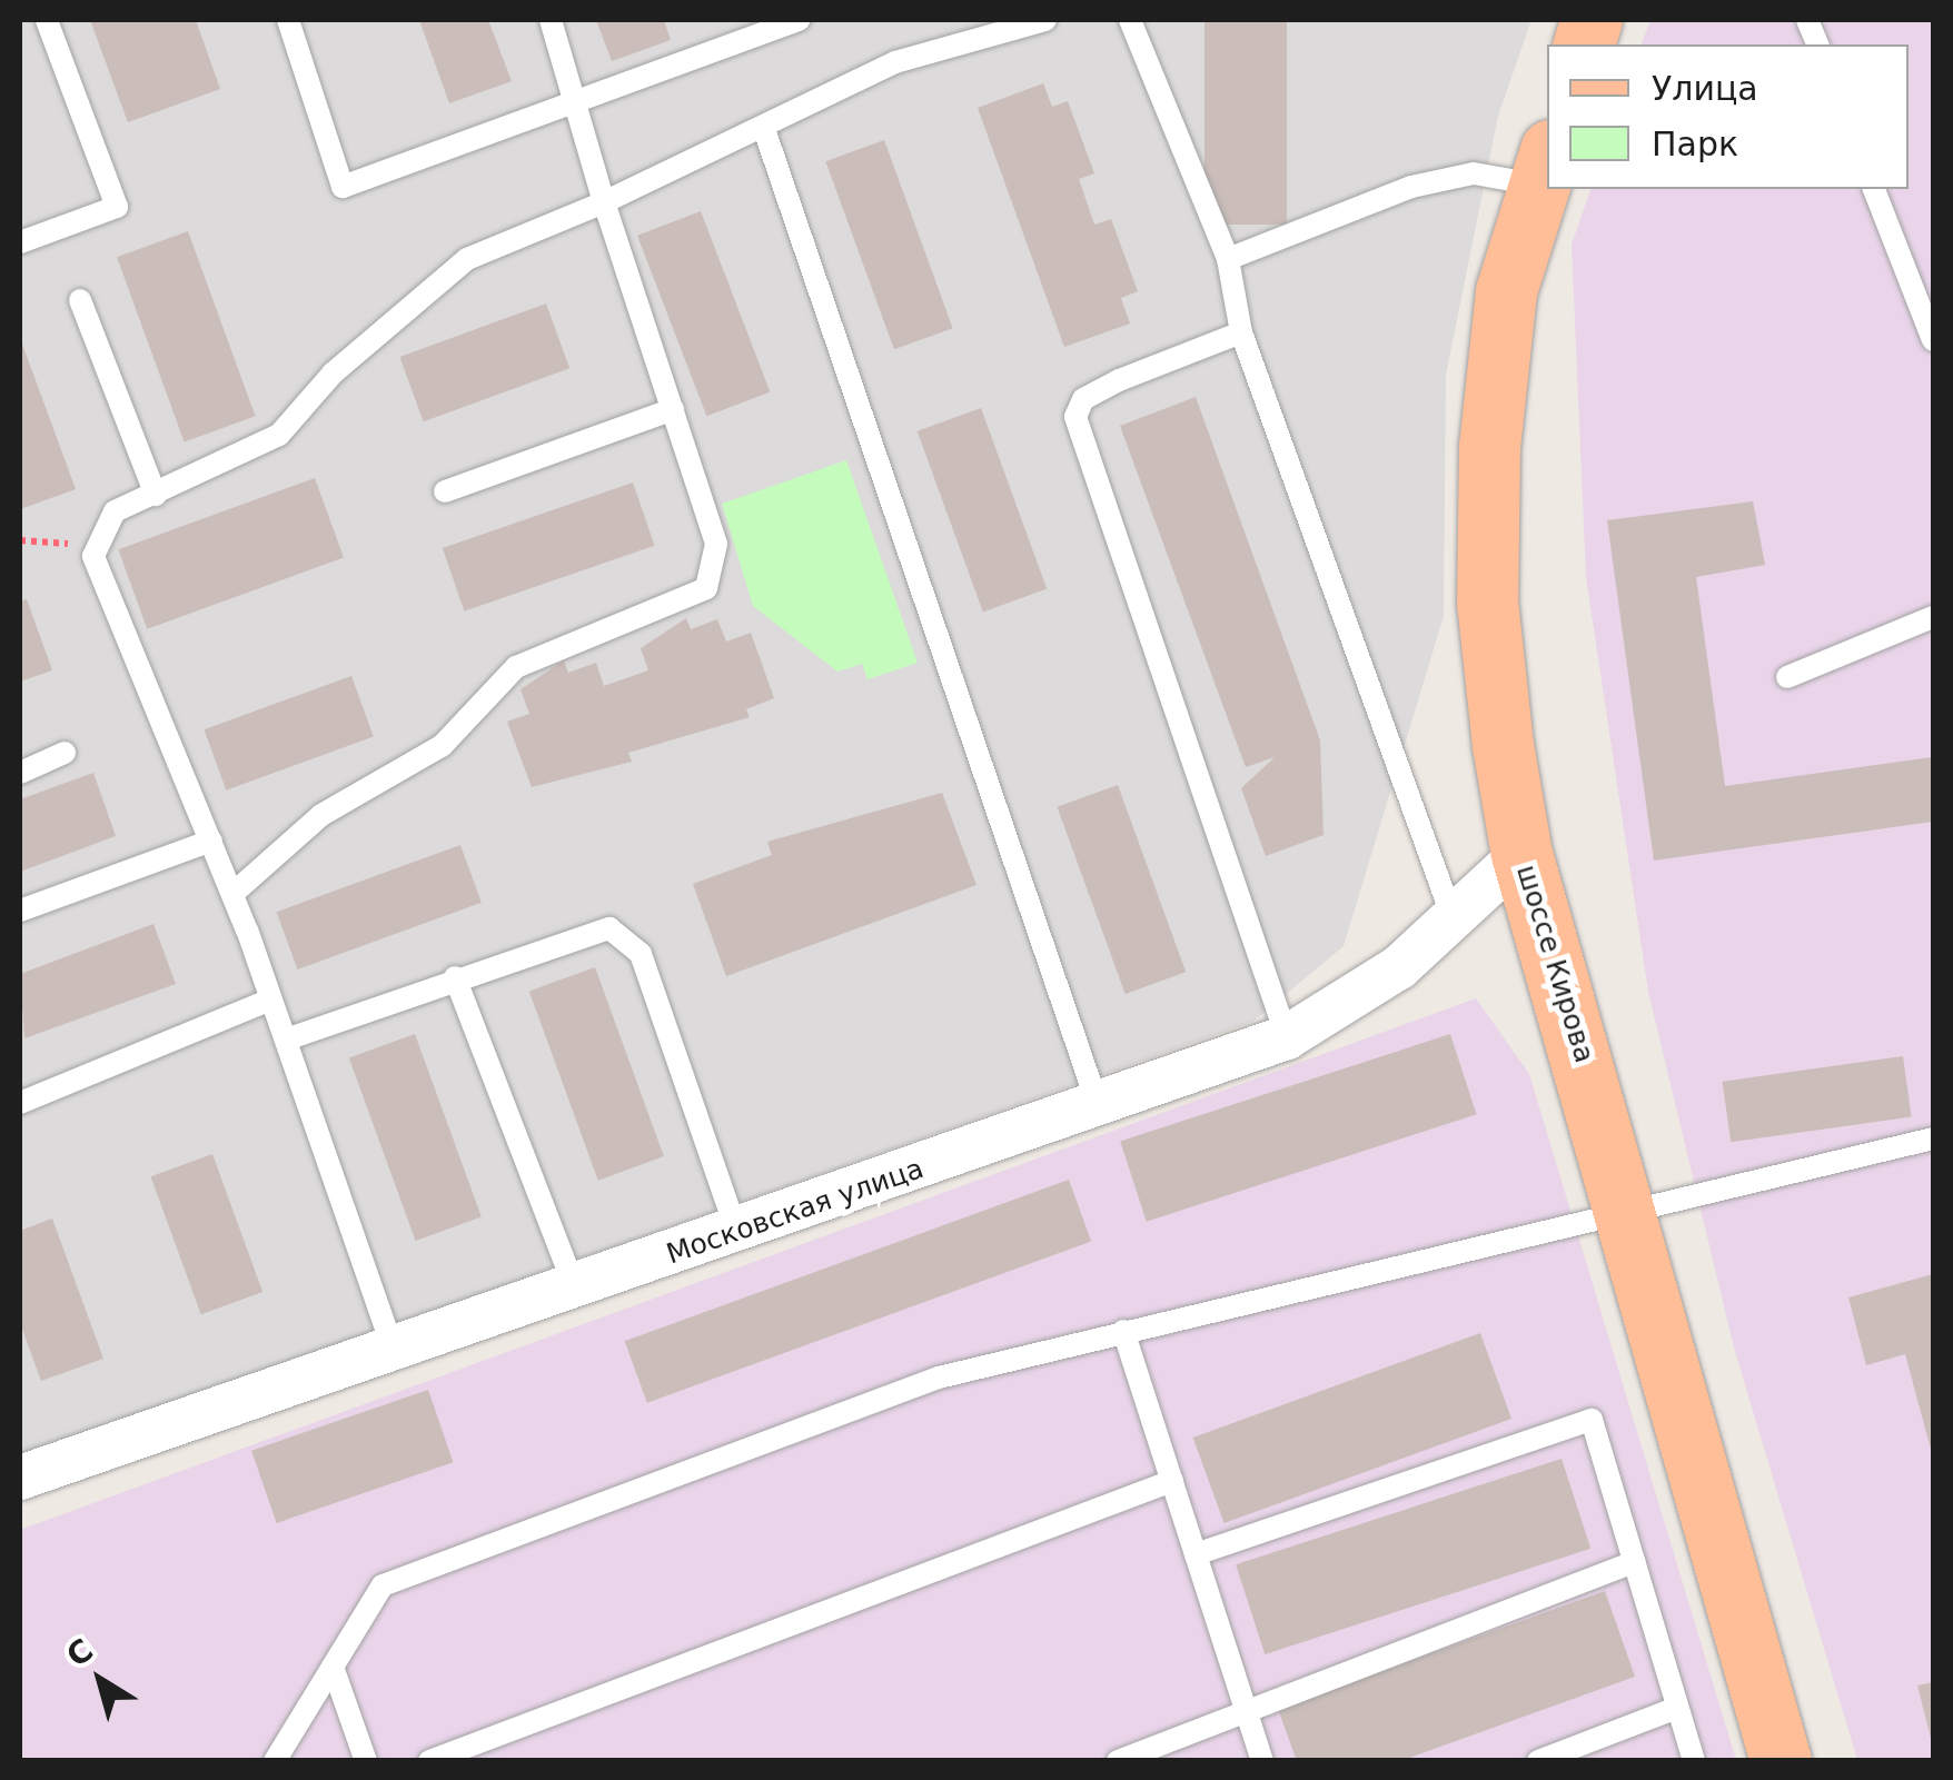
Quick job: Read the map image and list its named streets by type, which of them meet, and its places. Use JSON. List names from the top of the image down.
{
  "streets": {
    "main road": ["шоссе Кирова"],
    "street": ["Московская улица"]
  },
  "crossings": [
    ["шоссе Кирова", "Московская улица"]
  ],
  "legend": ["Улица", "Парк"],
  "north": "top left"
}
